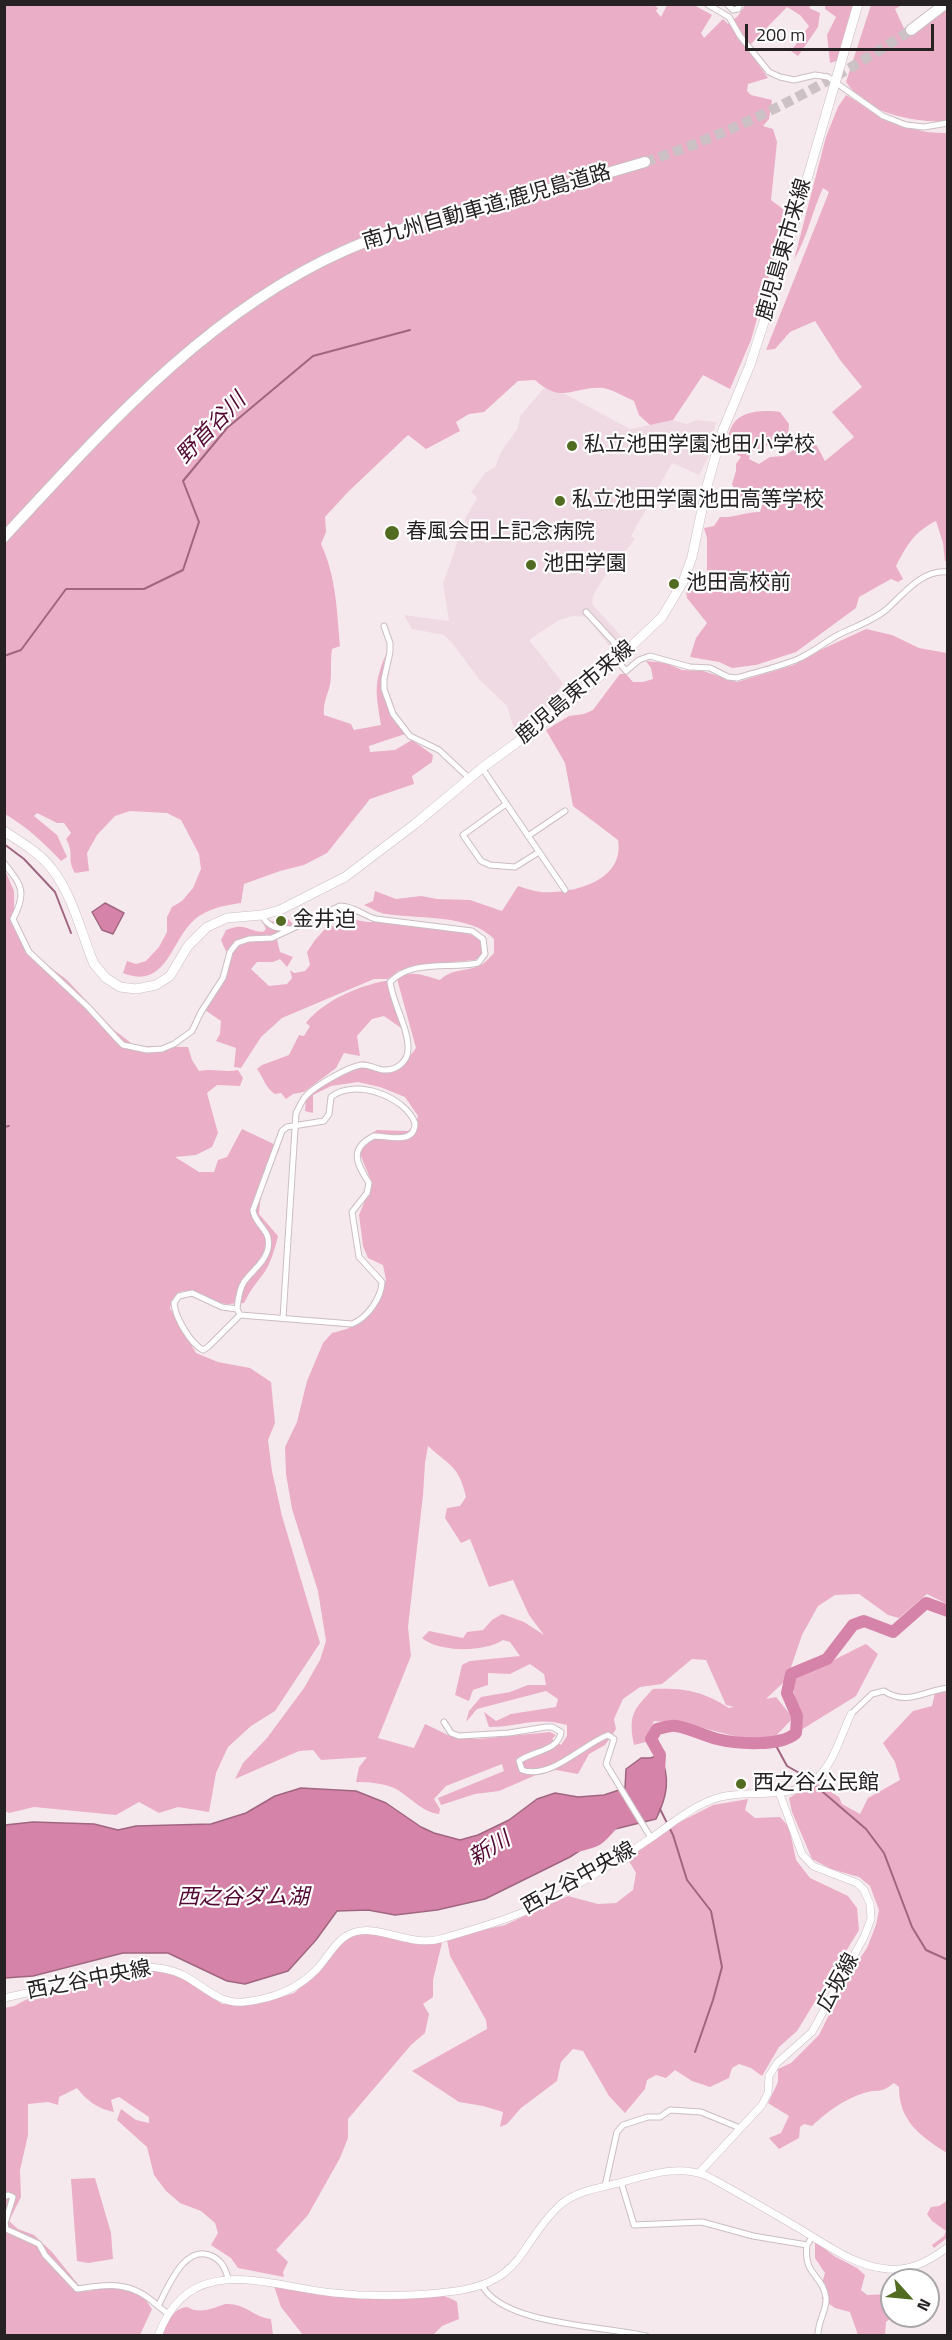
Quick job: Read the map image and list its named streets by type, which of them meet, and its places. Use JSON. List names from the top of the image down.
{
  "streets": {
    "highway": ["南九州自動車道;鹿児島道路"],
    "main road": ["鹿児島東市来線"],
    "street": ["西之谷中央線", "広坂線"]
  },
  "crossings": [
    ["西之谷中央線", "広坂線"]
  ],
  "water": ["野首谷川", "新川", "西之谷ダム湖"],
  "places": [
    "私立池田学園池田小学校",
    "私立池田学園池田高等学校",
    "春風会田上記念病院",
    "池田学園",
    "池田高校前",
    "金井迫",
    "西之谷公民館"
  ],
  "scale_bar": "200 m",
  "north": "bottom right"
}
